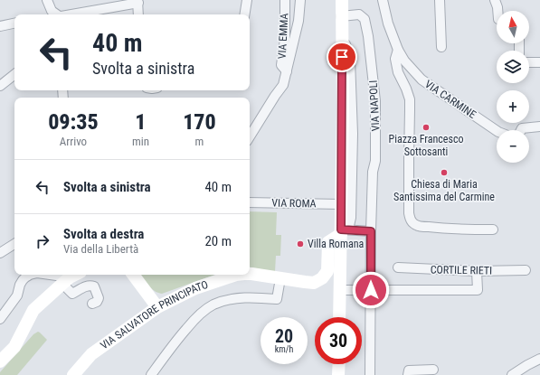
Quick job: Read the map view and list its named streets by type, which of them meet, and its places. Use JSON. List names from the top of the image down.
{
  "streets": {
    "main road": ["VIA SALVATORE PRINCIPATO"],
    "street": [
      "VIA EMMA",
      "VIA CARMINE",
      "VIA NAPOLI",
      "VIA ROMA",
      "CORTILE RIETI"
    ]
  },
  "places": ["Piazza Francesco Sottosanti", "Chiesa di Maria Santissima del Carmine", "Villa Romana"],
  "north": "top",
  "page": {
    "map_buttons": ["+", "−"],
    "turn": ["40 m", "Svolta a sinistra"],
    "eta": [
      "09:35",
      "Arrivo",
      "1",
      "min",
      "170",
      "m"
    ],
    "list": [
      {
        "name": "Svolta a sinistra",
        "value": "40 m"
      },
      {
        "name": "Svolta a destra",
        "note": "Via della Libertà",
        "value": "20 m"
      }
    ],
    "speed": "20 km/h",
    "limit": "30"
  }
}
